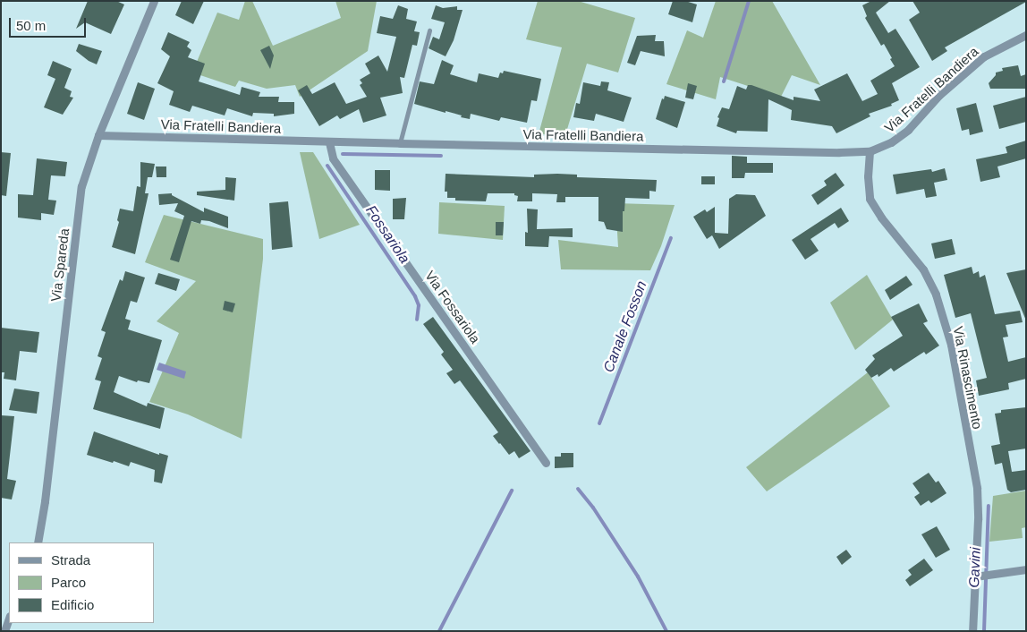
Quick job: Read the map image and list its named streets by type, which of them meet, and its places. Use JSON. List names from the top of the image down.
{
  "streets": {
    "street": [
      "Via Fratelli Bandiera",
      "Via Spareda",
      "Via Fossariola",
      "Via Rinascimento"
    ]
  },
  "crossings": [
    ["Via Fratelli Bandiera", "Via Spareda"],
    ["Via Fratelli Bandiera", "Via Fossariola"],
    ["Via Fratelli Bandiera", "Via Rinascimento"]
  ],
  "water": ["Fossariola", "Canale Fosson", "Gavini"],
  "legend": ["Strada", "Parco", "Edificio"],
  "scale_bar": "50 m"
}
